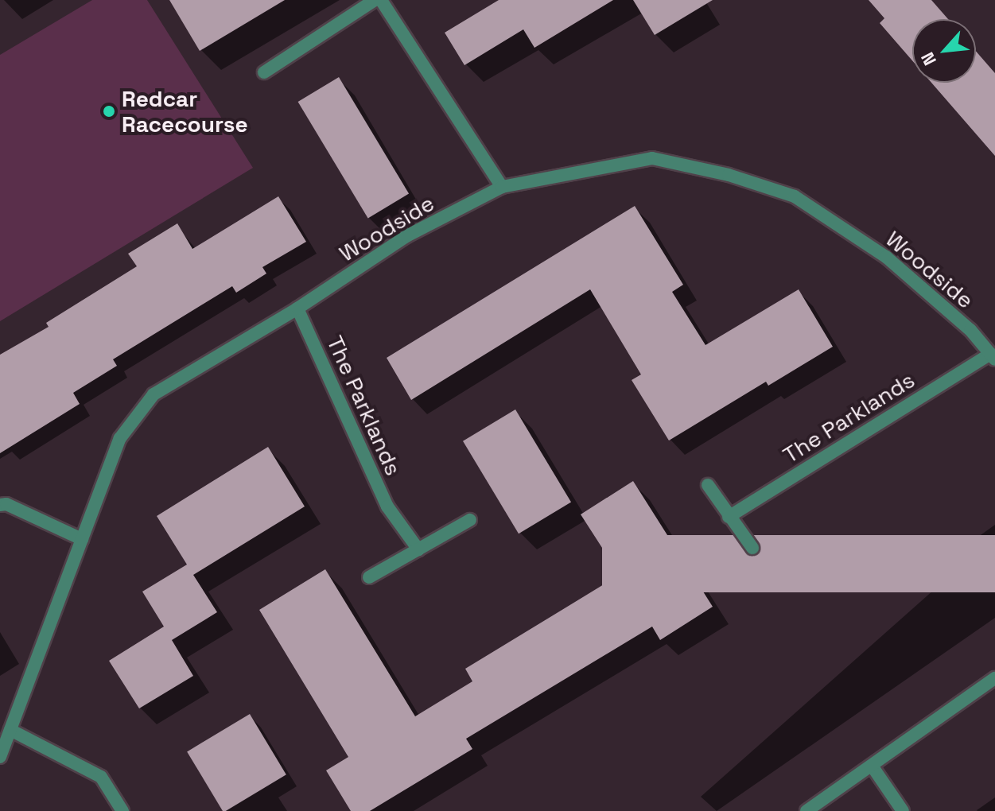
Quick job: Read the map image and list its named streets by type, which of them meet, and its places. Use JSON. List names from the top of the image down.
{
  "streets": {
    "street": ["Woodside", "The Parklands"]
  },
  "crossings": [
    ["Woodside", "The Parklands"]
  ],
  "places": ["Redcar Racecourse"],
  "north": "bottom left"
}
